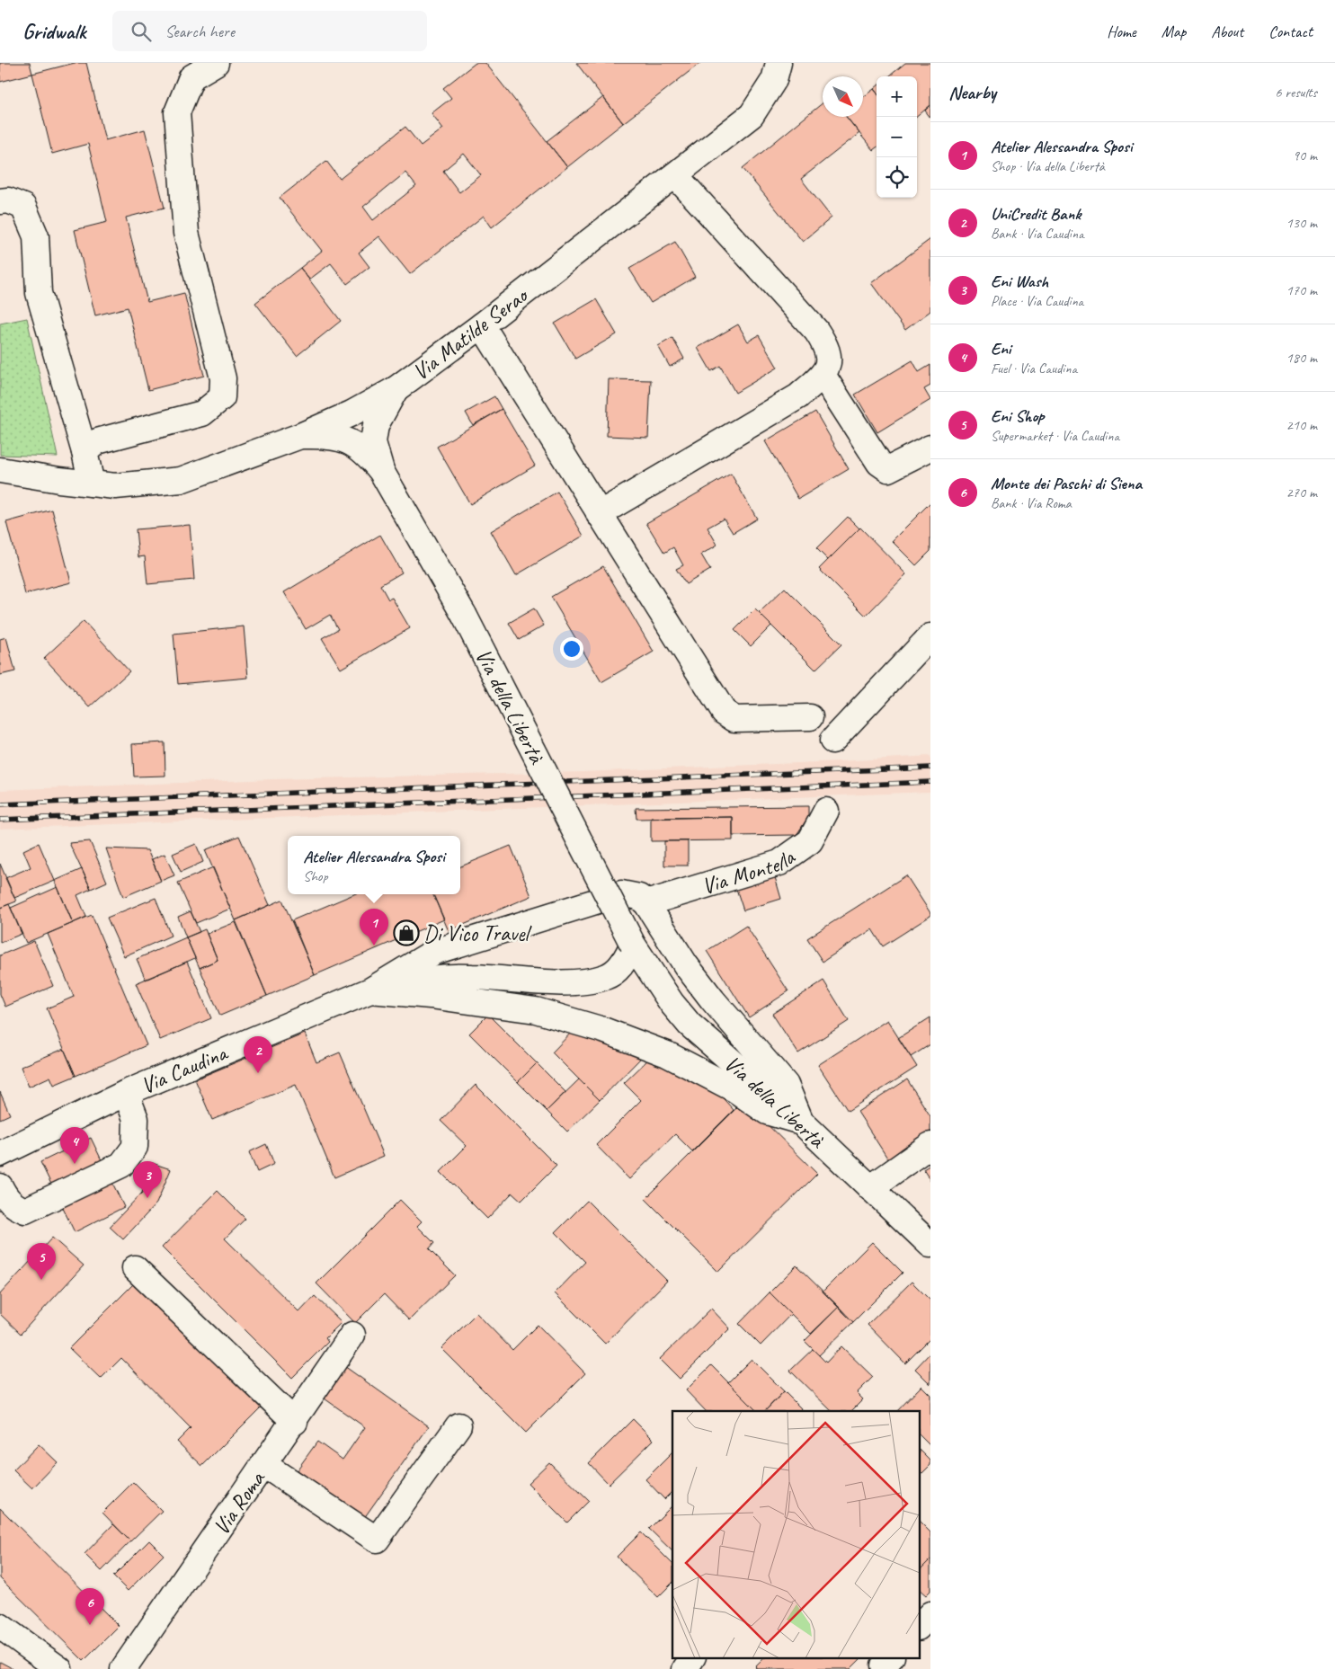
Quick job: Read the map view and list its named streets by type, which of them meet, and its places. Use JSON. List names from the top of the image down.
{
  "streets": {
    "street": [
      "Via Matilde Serao",
      "Via della Libertà",
      "Via Montella",
      "Via Caudina",
      "Via Roma"
    ]
  },
  "crossings": [
    ["Via Matilde Serao", "Via della Libertà"]
  ],
  "places": {
    "shop": ["Di Vico Travel"]
  },
  "north": "bottom right",
  "page": {
    "header": "Gridwalk",
    "search": "Search here",
    "nav": [
      "Home",
      "Map",
      "About",
      "Contact"
    ],
    "heading": ["Nearby", "6 results"],
    "map_buttons": ["+", "−"],
    "list": [
      {
        "mark": "1",
        "name": "Atelier Alessandra Sposi",
        "note": "Shop · Via della Libertà",
        "value": "90 m"
      },
      {
        "mark": "2",
        "name": "UniCredit Bank",
        "note": "Bank · Via Caudina",
        "value": "130 m"
      },
      {
        "mark": "3",
        "name": "Eni Wash",
        "note": "Place · Via Caudina",
        "value": "170 m"
      },
      {
        "mark": "4",
        "name": "Eni",
        "note": "Fuel · Via Caudina",
        "value": "180 m"
      },
      {
        "mark": "5",
        "name": "Eni Shop",
        "note": "Supermarket · Via Caudina",
        "value": "210 m"
      },
      {
        "mark": "6",
        "name": "Monte dei Paschi di Siena",
        "note": "Bank · Via Roma",
        "value": "270 m"
      }
    ],
    "popup": ["Atelier Alessandra Sposi", "Shop"],
    "pins": [
      "1",
      "2",
      "4",
      "3",
      "5",
      "6"
    ]
  }
}
